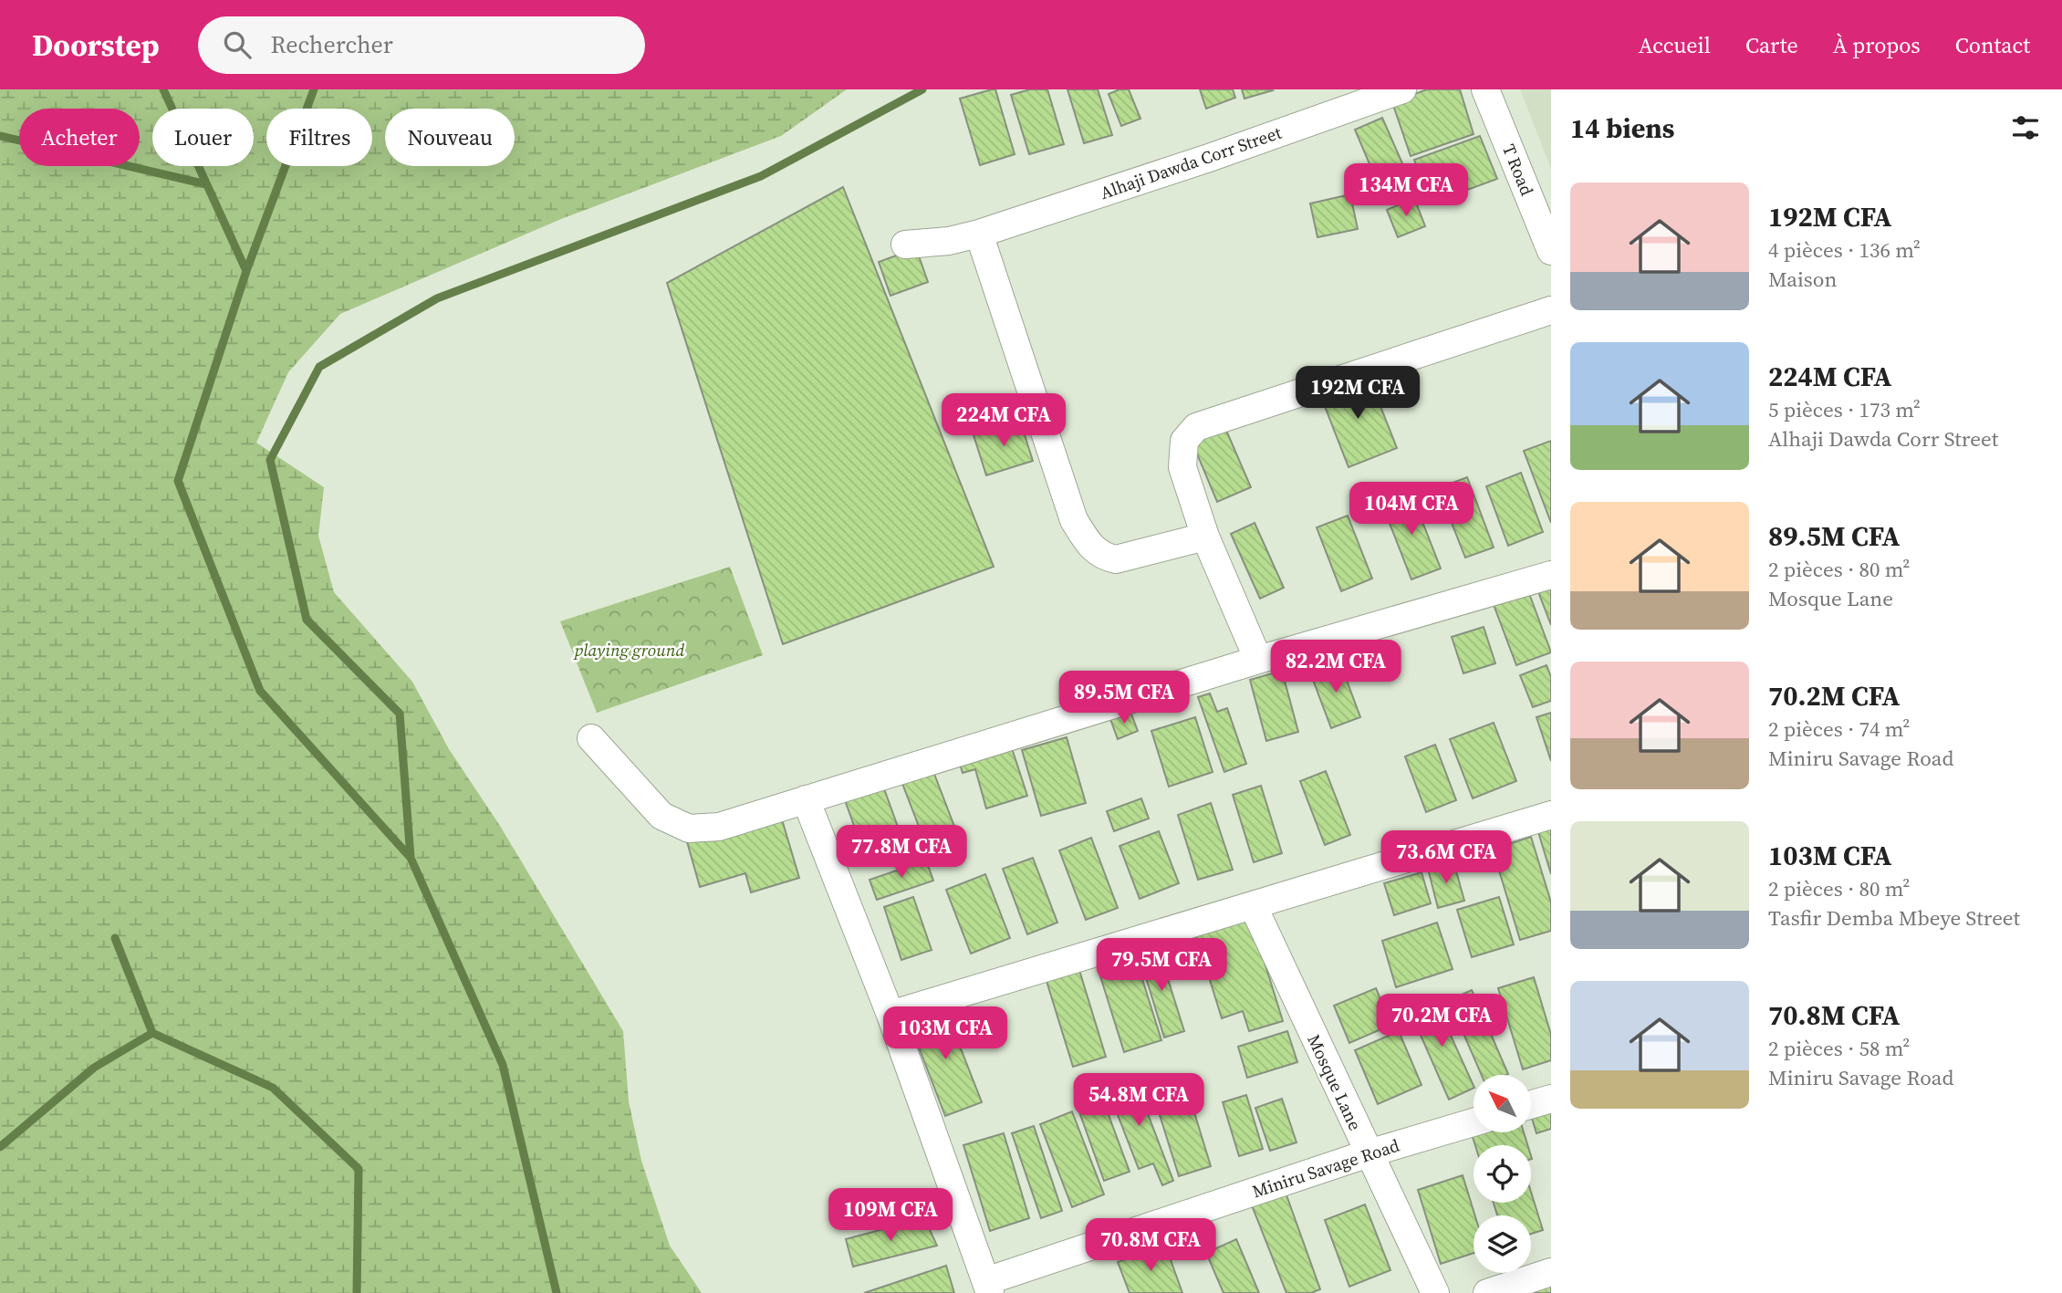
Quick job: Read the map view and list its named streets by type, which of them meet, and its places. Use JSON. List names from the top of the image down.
{
  "streets": {
    "street": [
      "Alhaji Dawda Corr Street",
      "T Road",
      "Mosque Lane",
      "Miniru Savage Road"
    ]
  },
  "crossings": [
    ["Mosque Lane", "Miniru Savage Road"]
  ],
  "parks": ["playing ground"],
  "north": "top left",
  "page": {
    "header": "Doorstep",
    "search": "Rechercher",
    "nav": [
      "Accueil",
      "Carte",
      "À propos",
      "Contact"
    ],
    "heading": "14 biens",
    "chip": [
      "Acheter",
      "Louer",
      "Filtres",
      "Nouveau"
    ],
    "price": [
      "134M CFA",
      "192M CFA",
      "224M CFA",
      "104M CFA",
      "82.2M CFA",
      "89.5M CFA",
      "77.8M CFA",
      "73.6M CFA",
      "79.5M CFA",
      "70.2M CFA",
      "103M CFA",
      "54.8M CFA",
      "109M CFA",
      "70.8M CFA"
    ],
    "list": [
      {
        "name": "192M CFA",
        "note": "4 pièces · 136 m² · Maison"
      },
      {
        "name": "224M CFA",
        "note": "5 pièces · 173 m² · Alhaji Dawda Corr Street"
      },
      {
        "name": "89.5M CFA",
        "note": "2 pièces · 80 m² · Mosque Lane"
      },
      {
        "name": "70.2M CFA",
        "note": "2 pièces · 74 m² · Miniru Savage Road"
      },
      {
        "name": "103M CFA",
        "note": "2 pièces · 80 m² · Tasfir Demba Mbeye Street"
      },
      {
        "name": "70.8M CFA",
        "note": "2 pièces · 58 m² · Miniru Savage Road"
      }
    ]
  }
}
